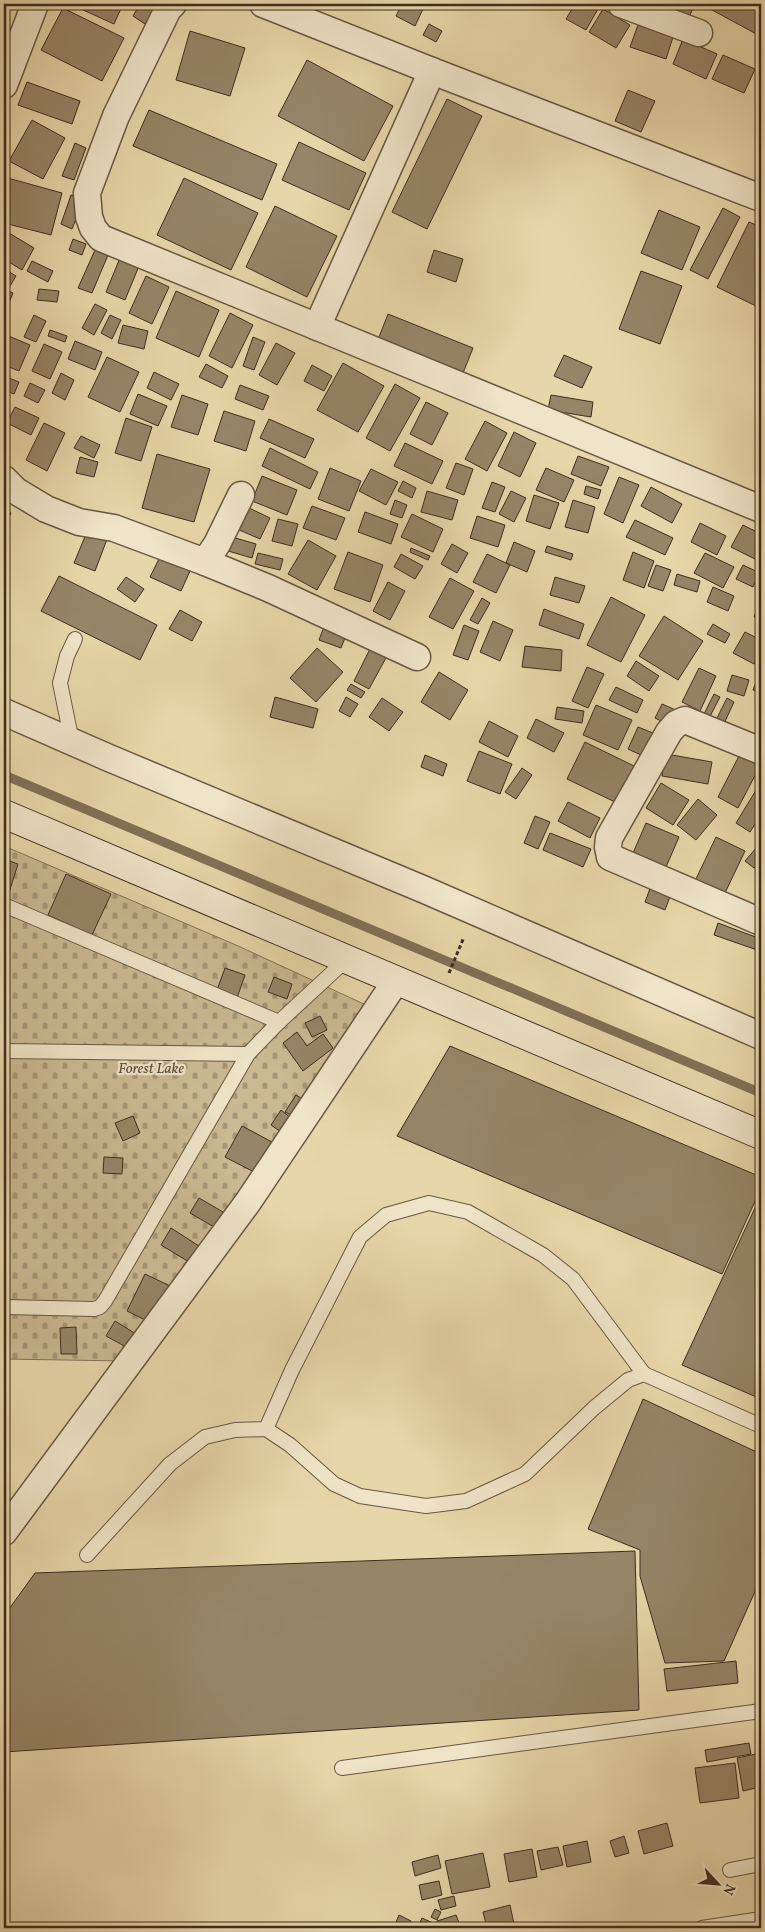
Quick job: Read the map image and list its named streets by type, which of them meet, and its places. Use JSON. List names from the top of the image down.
{
  "parks": ["Forest Lake"],
  "north": "bottom right"
}
